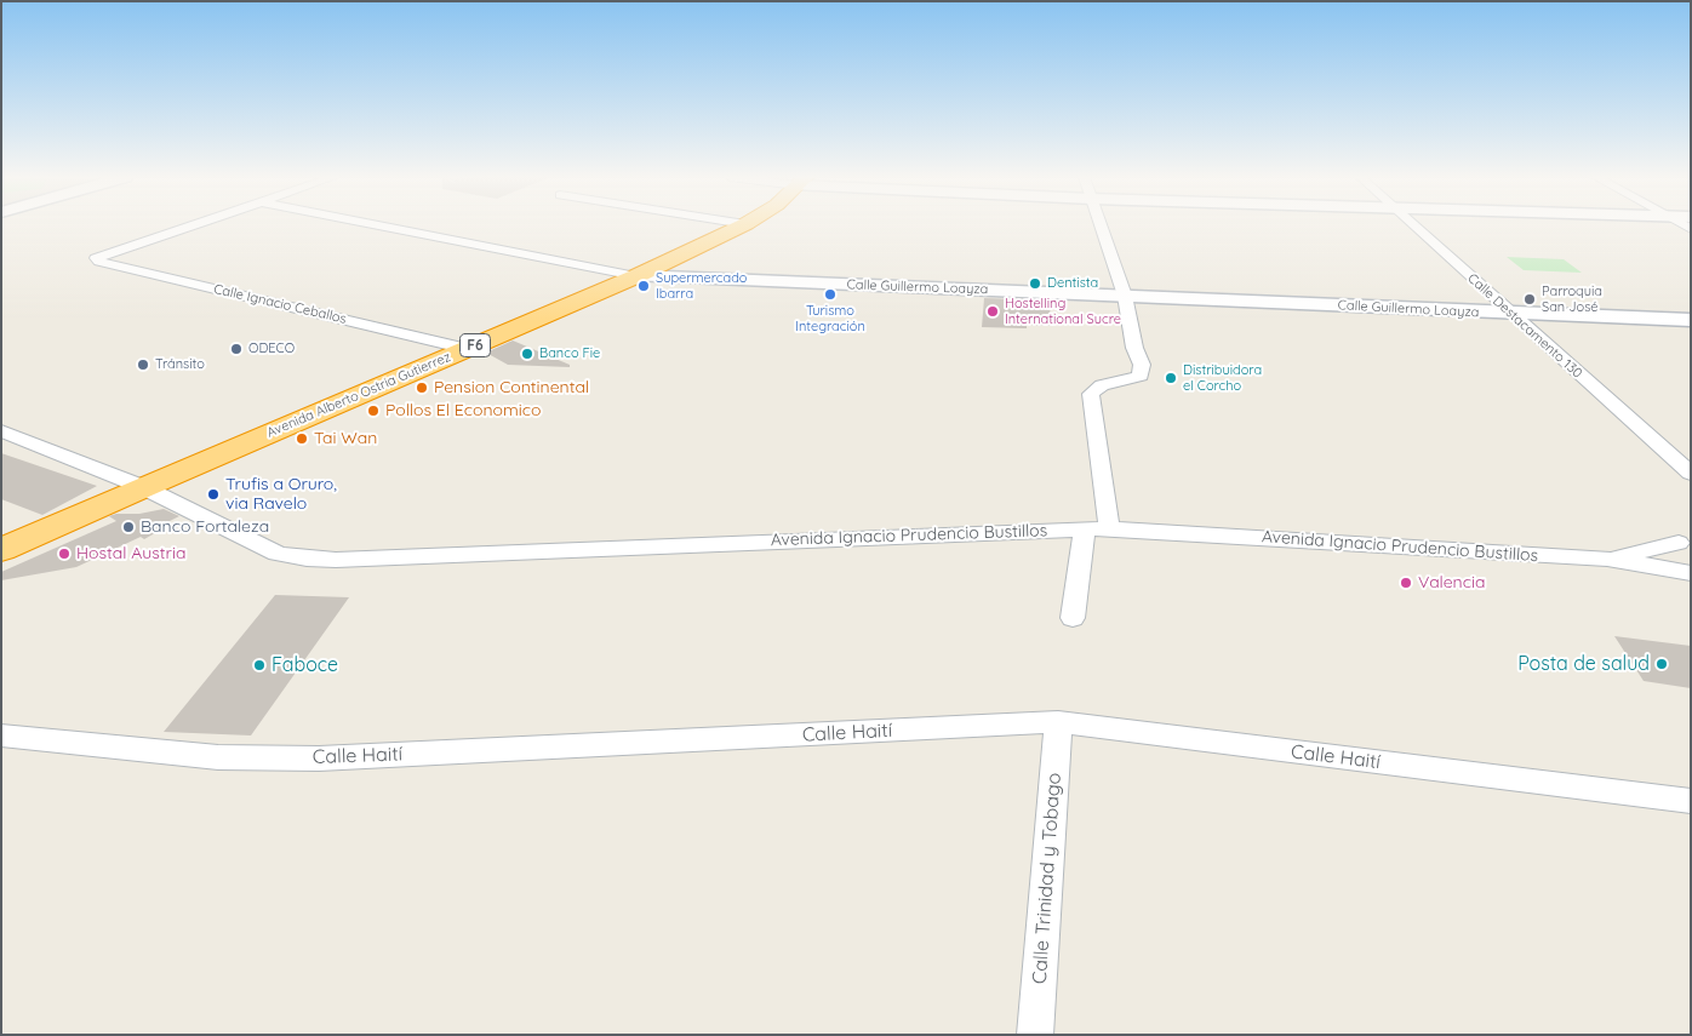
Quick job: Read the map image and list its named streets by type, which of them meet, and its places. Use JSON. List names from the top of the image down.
{
  "streets": {
    "highway": ["F6", "Avenida Alberto Ostria Gutierrez"],
    "street": [
      "Calle Guillermo Loayza",
      "Calle Ignacio Ceballos",
      "Calle Destacamento 130",
      "Avenida Ignacio Prudencio Bustillos",
      "Calle Haití",
      "Calle Trinidad y Tobago"
    ]
  },
  "crossings": [
    ["Calle Guillermo Loayza", "Calle Destacamento 130"],
    ["Calle Guillermo Loayza", "Avenida Alberto Ostria Gutierrez"],
    ["Calle Ignacio Ceballos", "Avenida Alberto Ostria Gutierrez"],
    ["Avenida Alberto Ostria Gutierrez", "Avenida Ignacio Prudencio Bustillos"],
    ["Calle Haití", "Calle Trinidad y Tobago"]
  ],
  "places": [
    "Dentista",
    "Supermercado Ibarra",
    "Turismo Integración",
    "Parroquia San José",
    "Hostelling International Sucre",
    "ODECO",
    "Banco Fie",
    "Tránsito",
    "Distribuidora el Corcho",
    "Pension Continental",
    "Pollos El Economico",
    "Tai Wan",
    "Trufis a Oruro, via Ravelo",
    "Banco Fortaleza",
    "Hostal Austria",
    "Valencia",
    "Posta de salud",
    "Faboce"
  ]
}
